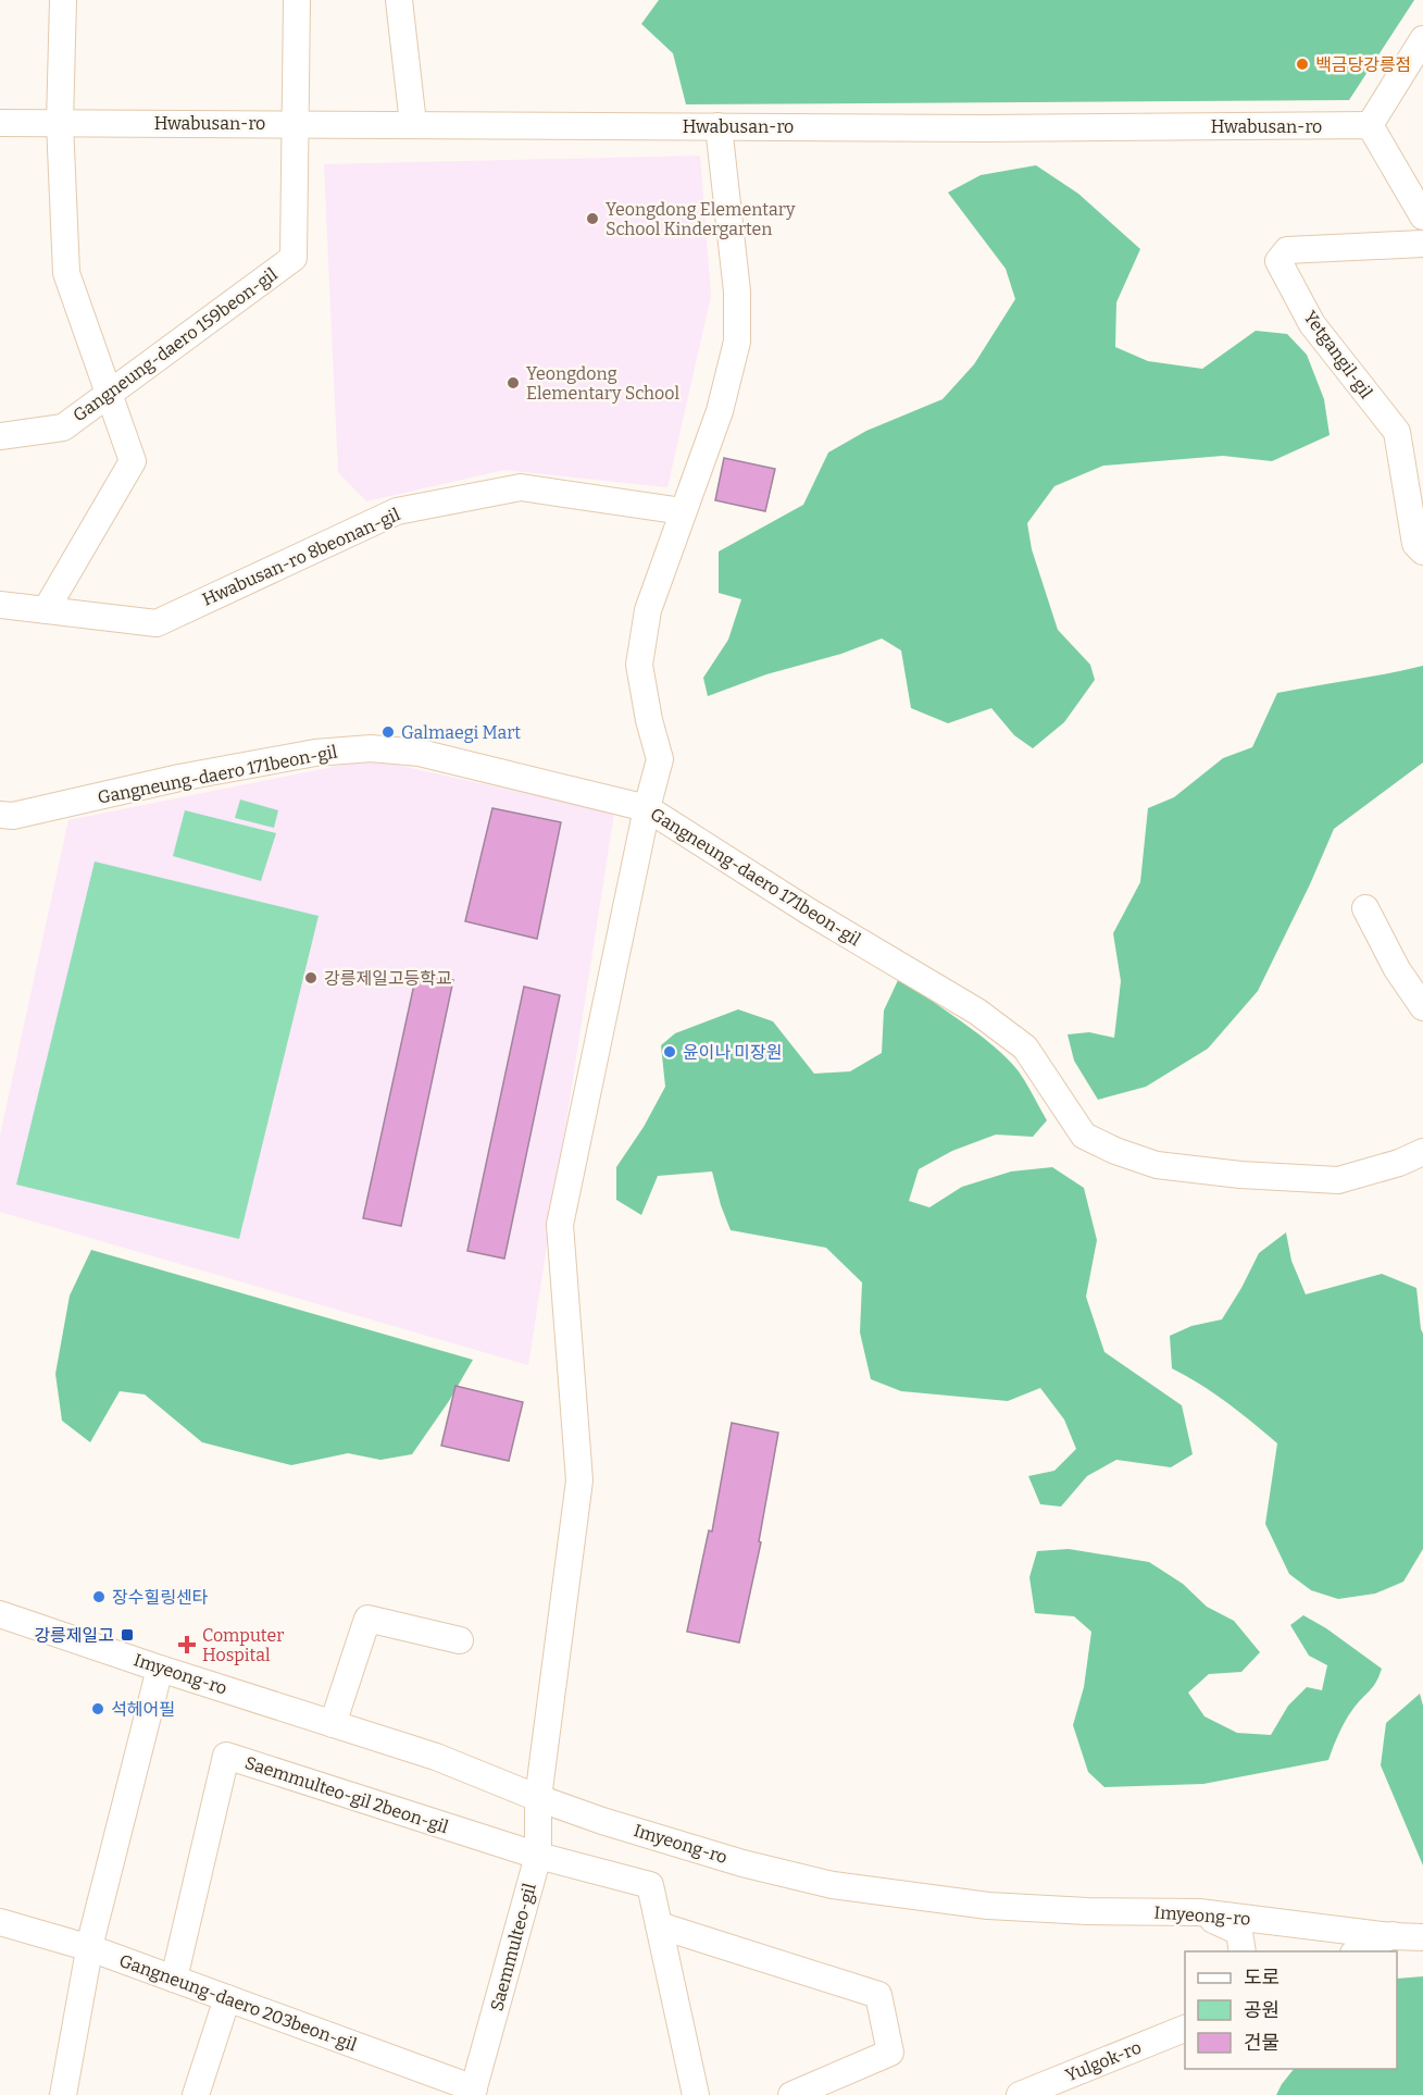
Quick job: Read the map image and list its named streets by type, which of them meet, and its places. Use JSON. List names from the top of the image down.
{
  "streets": {
    "street": [
      "Hwabusan-ro",
      "Gangneung-daero 159beon-gil",
      "Yetgangil-gil",
      "Hwabusan-ro 8beonan-gil",
      "Gangneung-daero 171beon-gil",
      "Imyeong-ro",
      "Saemmulteo-gil 2beon-gil",
      "Saemmulteo-gil",
      "Gangneung-daero 203beon-gil",
      "Yulgok-ro"
    ]
  },
  "crossings": [
    ["Hwabusan-ro", "Gangneung-daero 159beon-gil"],
    ["Hwabusan-ro", "Saemmulteo-gil"],
    ["Hwabusan-ro 8beonan-gil", "Saemmulteo-gil"],
    ["Gangneung-daero 171beon-gil", "Saemmulteo-gil"],
    ["Imyeong-ro", "Saemmulteo-gil"],
    ["Saemmulteo-gil 2beon-gil", "Saemmulteo-gil"],
    ["Saemmulteo-gil 2beon-gil", "Gangneung-daero 203beon-gil"],
    ["Saemmulteo-gil", "Gangneung-daero 203beon-gil"]
  ],
  "places": {
    "other": [
      "백금당강릉점",
      "Yeongdong Elementary School Kindergarten",
      "Yeongdong Elementary School",
      "Galmaegi Mart",
      "강릉제일고등학교",
      "윤이나 미장원",
      "장수힐링센타",
      "석헤어필"
    ],
    "transit": ["강릉제일고"],
    "health": ["Computer Hospital"]
  },
  "legend": ["도로", "공원", "건물"]
}
